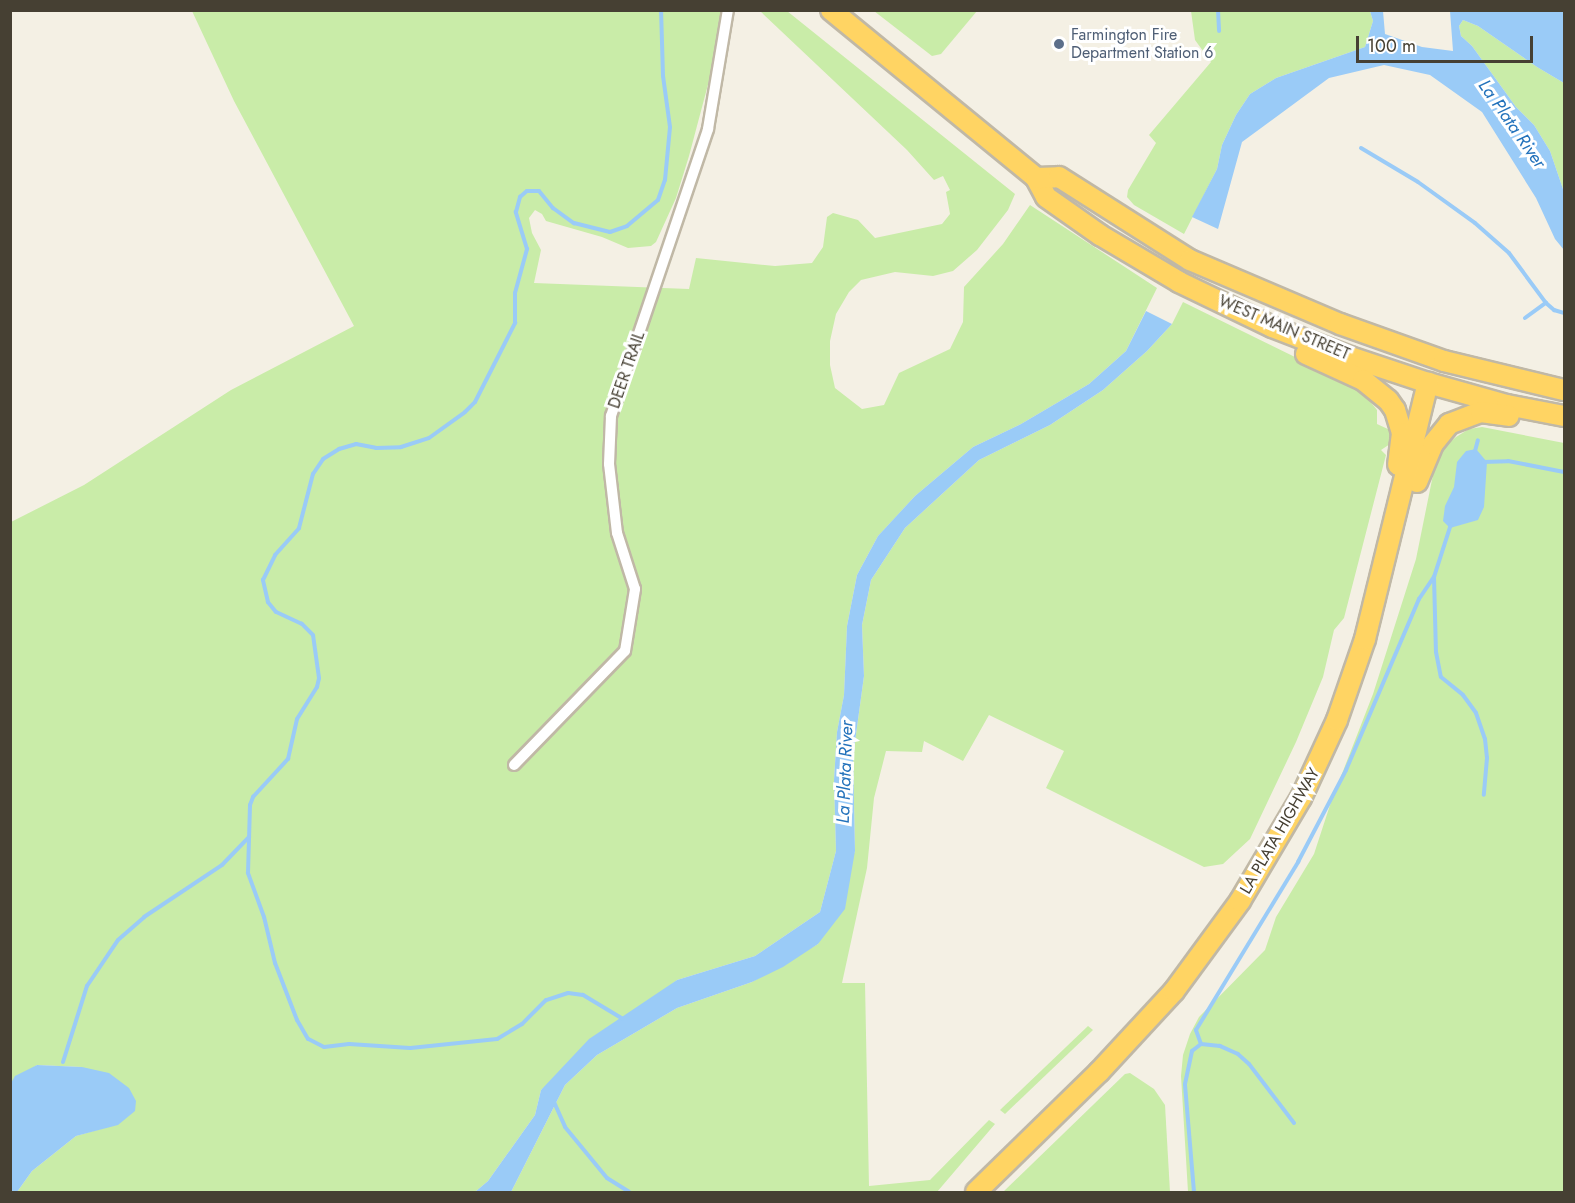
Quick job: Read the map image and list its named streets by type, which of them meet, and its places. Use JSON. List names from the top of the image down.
{
  "streets": {
    "highway": ["WEST MAIN STREET", "LA PLATA HIGHWAY"],
    "street": ["DEER TRAIL"]
  },
  "crossings": [
    ["WEST MAIN STREET", "LA PLATA HIGHWAY"]
  ],
  "water": ["La Plata River"],
  "places": ["Farmington Fire Department Station 6"],
  "scale_bar": "100 m"
}
